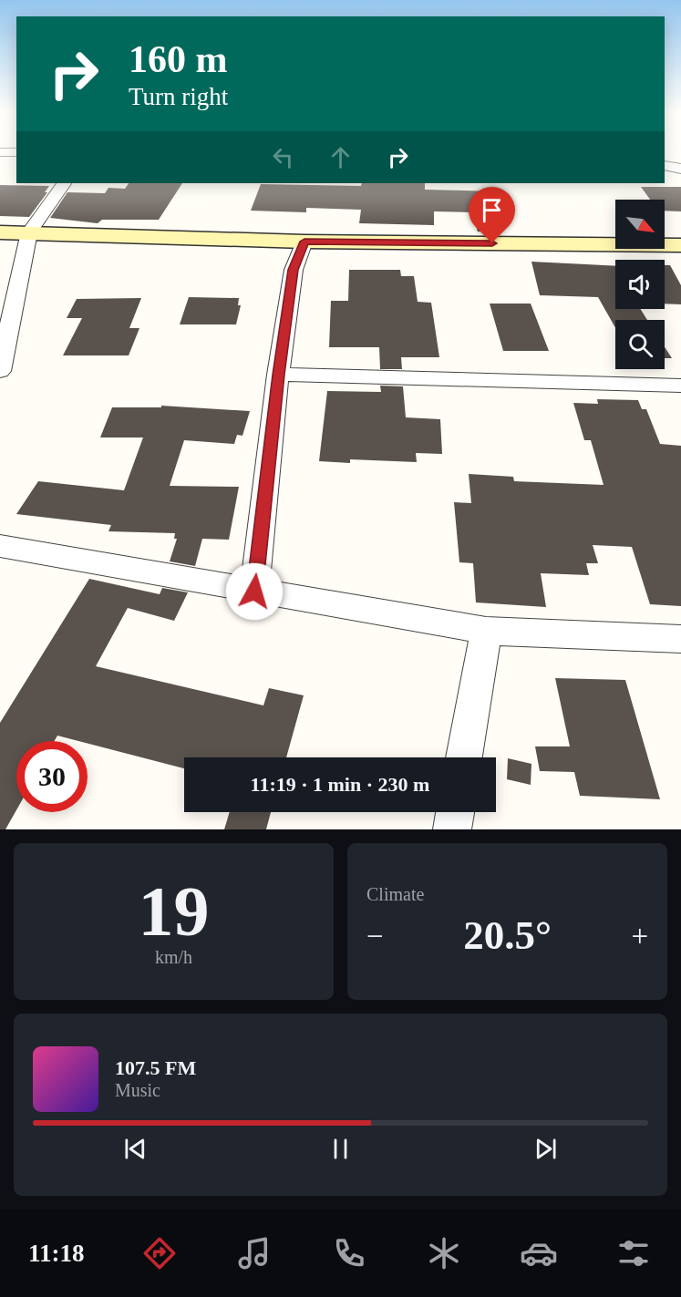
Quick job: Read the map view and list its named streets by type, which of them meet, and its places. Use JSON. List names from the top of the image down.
{
  "north": "bottom right",
  "page": {
    "turn": ["160 m", "Turn right"],
    "limit": "30",
    "trip": "11:19 · 1 min · 230 m",
    "tile": [
      ["19", "km/h"],
      "Climate"
    ],
    "heat": ["−", "20.5°", "+"],
    "song": ["107.5 FM", "Music"],
    "tabs": "11:18"
  }
}
